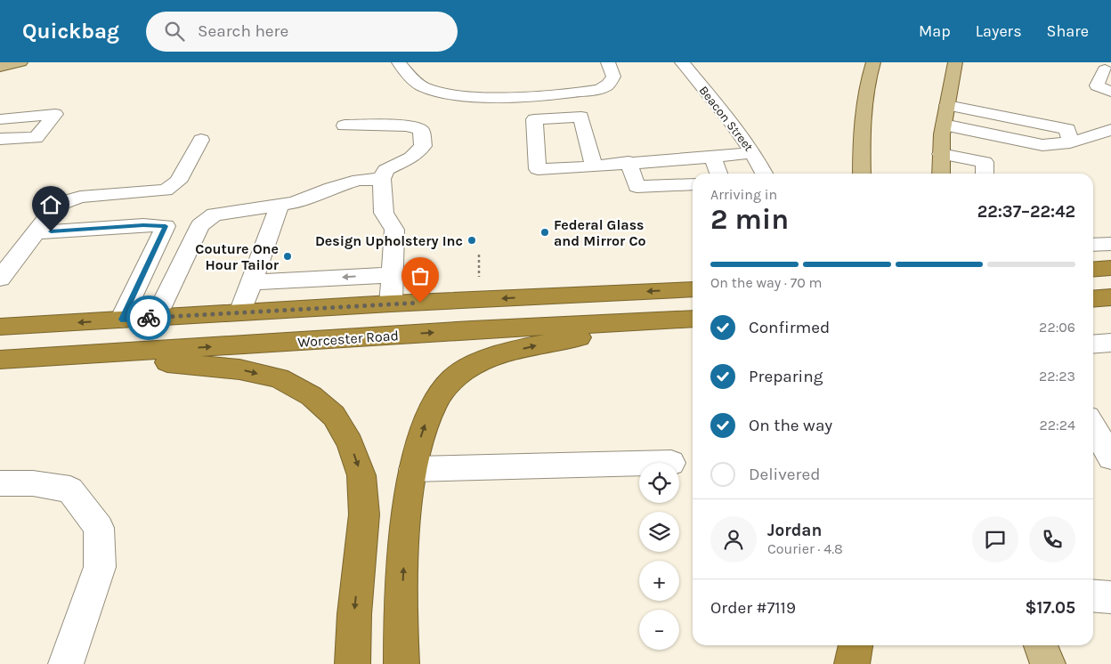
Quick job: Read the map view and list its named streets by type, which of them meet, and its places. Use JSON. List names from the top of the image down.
{
  "streets": {
    "highway": ["Worcester Road"],
    "street": ["Beacon Street"]
  },
  "places": ["Federal Glass and Mirror Co", "Design Upholstery Inc", "Couture One Hour Tailor"],
  "page": {
    "header": "Quickbag",
    "search": "Search here",
    "nav": ["Map", "Layers", "Share"],
    "heading": ["2 min", "Arriving in", "22:37–22:42"],
    "panel": [
      "Jordan",
      "Courier · 4.8",
      "Order #7119",
      "$17.05"
    ],
    "bar": "On the way · 70 m",
    "list": [
      ["Confirmed", "22:06"],
      ["Preparing", "22:23"],
      ["On the way", "22:24"],
      "Delivered"
    ],
    "map_buttons": ["+", "−"]
  }
}
